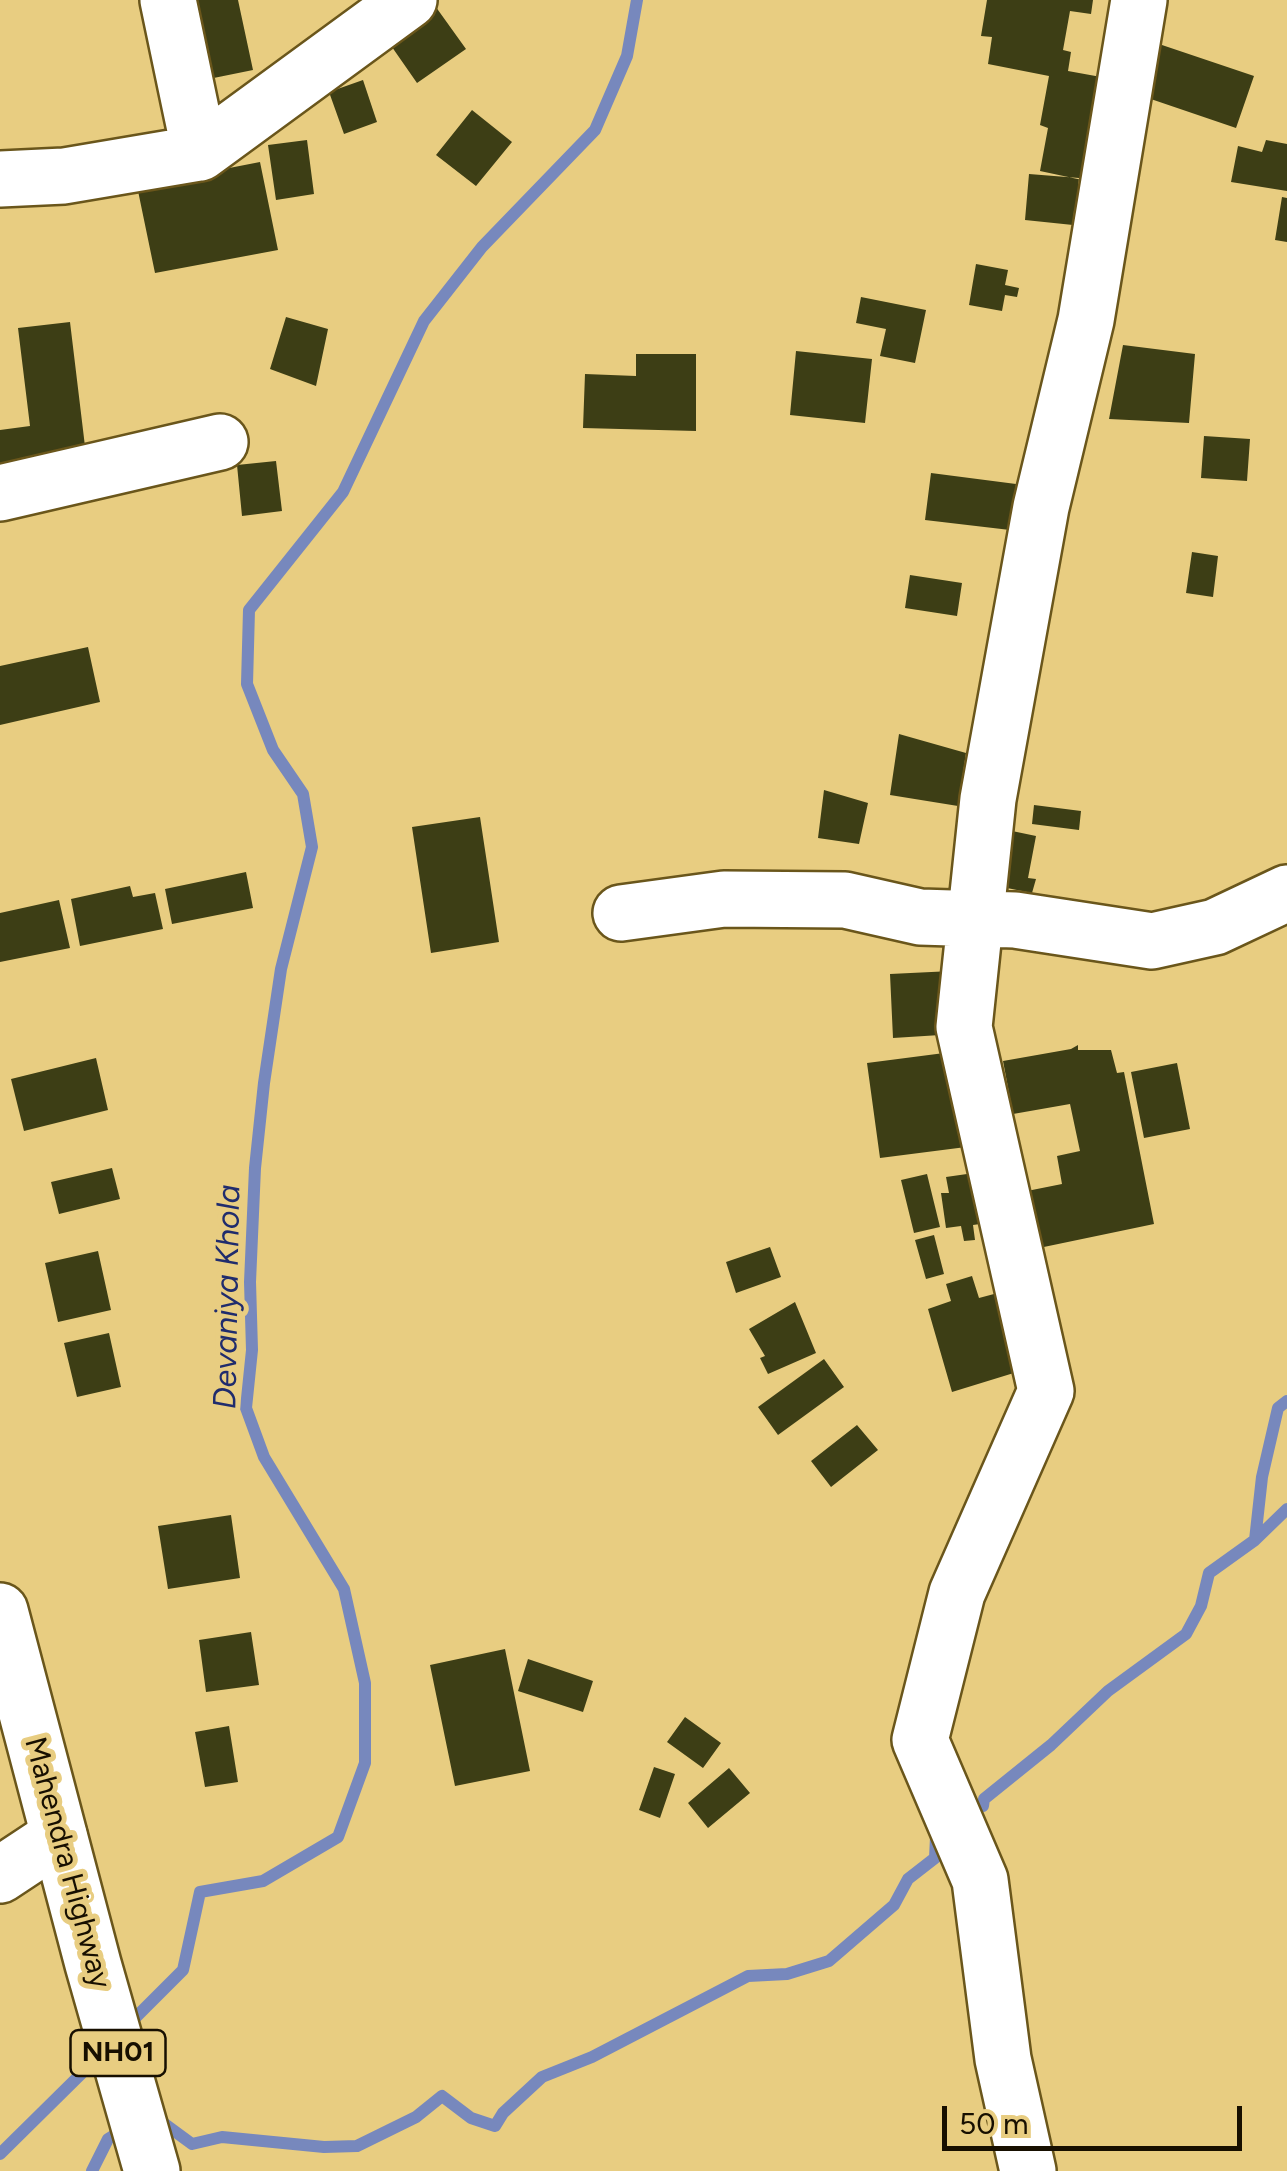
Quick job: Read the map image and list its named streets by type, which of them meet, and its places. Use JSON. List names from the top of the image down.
{
  "streets": {
    "main road": ["Mahendra Highway", "NH01"]
  },
  "water": ["Devaniya Khola"],
  "scale_bar": "50 m"
}
